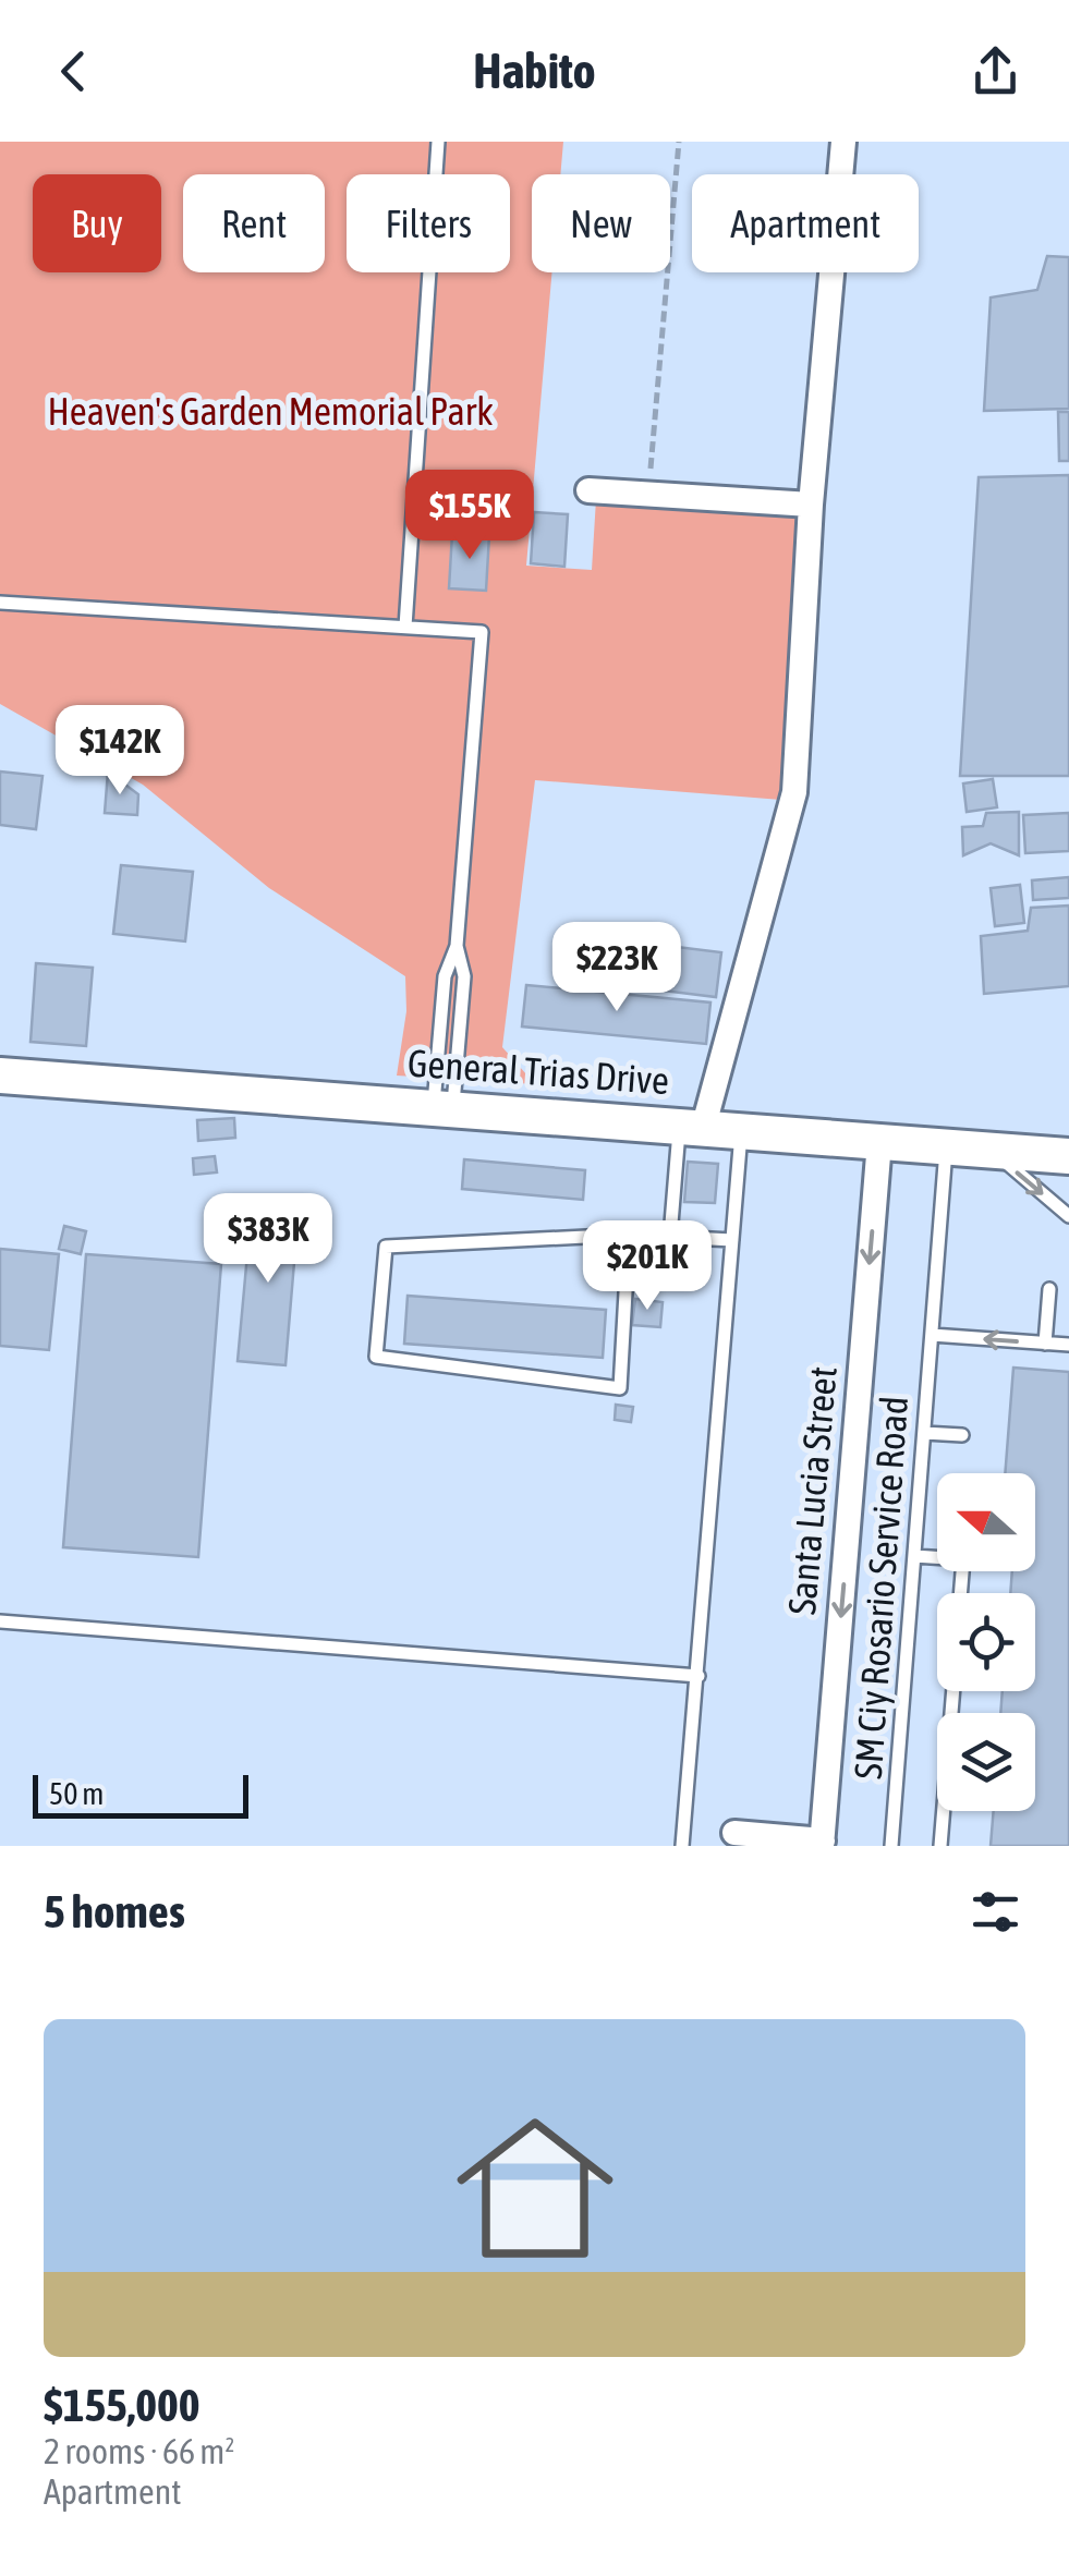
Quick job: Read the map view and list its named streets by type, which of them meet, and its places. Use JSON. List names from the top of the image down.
{
  "streets": {
    "main road": ["General Trias Drive"],
    "street": ["Santa Lucia Street"],
    "lane": ["SM Ciy Rosario Service Road"]
  },
  "crossings": [
    ["General Trias Drive", "Santa Lucia Street"],
    ["General Trias Drive", "SM Ciy Rosario Service Road"]
  ],
  "one_way": ["Santa Lucia Street"],
  "parks": ["Heaven's Garden Memorial Park"],
  "scale_bar": "50 m",
  "north": "left",
  "page": {
    "header": "Habito",
    "chip": [
      "Buy",
      "Rent",
      "Filters",
      "New",
      "Apartment"
    ],
    "price": [
      "$155K",
      "$142K",
      "$223K",
      "$383K",
      "$201K"
    ],
    "scale": "50 m",
    "heading": "5 homes",
    "list": [
      {
        "name": "$155,000",
        "note": "2 rooms · 66 m² · Apartment"
      }
    ]
  }
}
